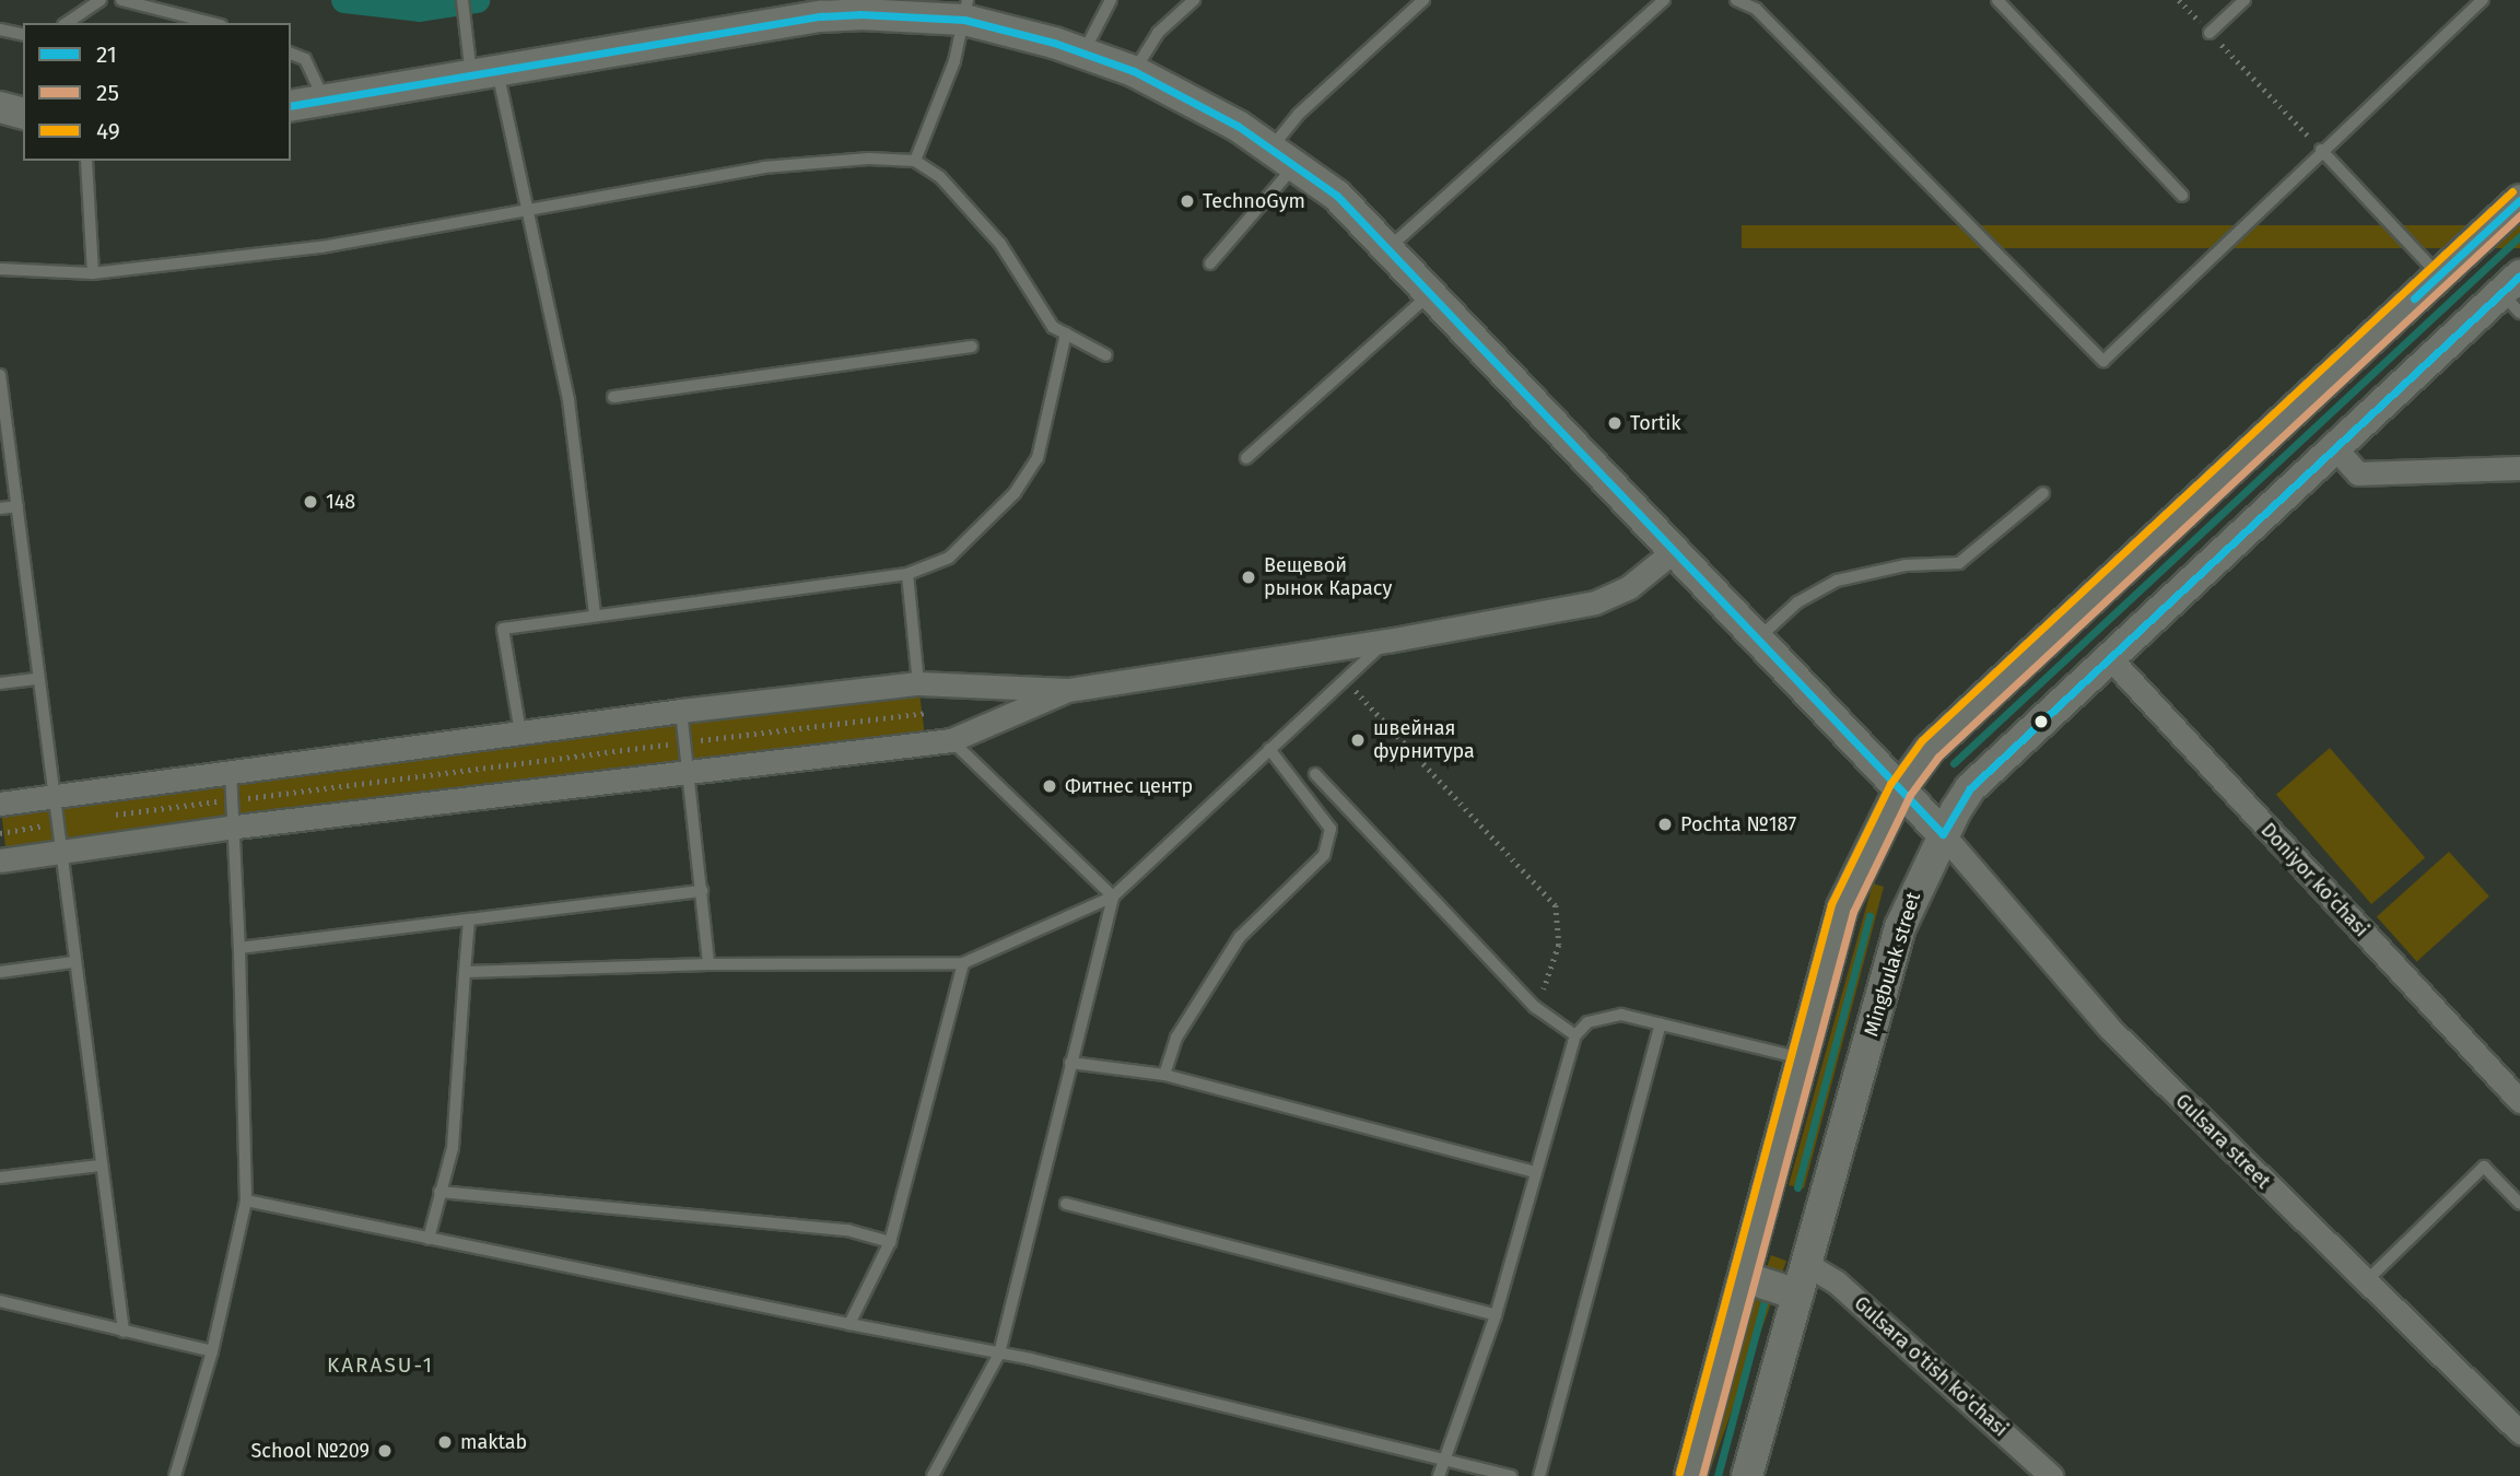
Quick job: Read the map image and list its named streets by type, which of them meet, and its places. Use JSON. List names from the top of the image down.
{
  "streets": {
    "main road": ["Mingbulak street"],
    "street": ["Doniyor ko'chasi", "Gulsara street", "Gulsara o'tish ko'chasi"]
  },
  "crossings": [
    ["Doniyor ko'chasi", "Mingbulak street"],
    ["Mingbulak street", "Gulsara street"],
    ["Mingbulak street", "Gulsara o'tish ko'chasi"]
  ],
  "districts": ["KARASU-1"],
  "places": [
    "TechnoGym",
    "Tortik",
    "148",
    "Вещевой рынок Карасу",
    "швейная фурнитура",
    "Фитнес центр",
    "Pochta №187",
    "maktab",
    "School №209"
  ],
  "lines": ["transit line 21", "transit line 49", "transit line 25"],
  "legend": ["21", "25", "49"]
}
